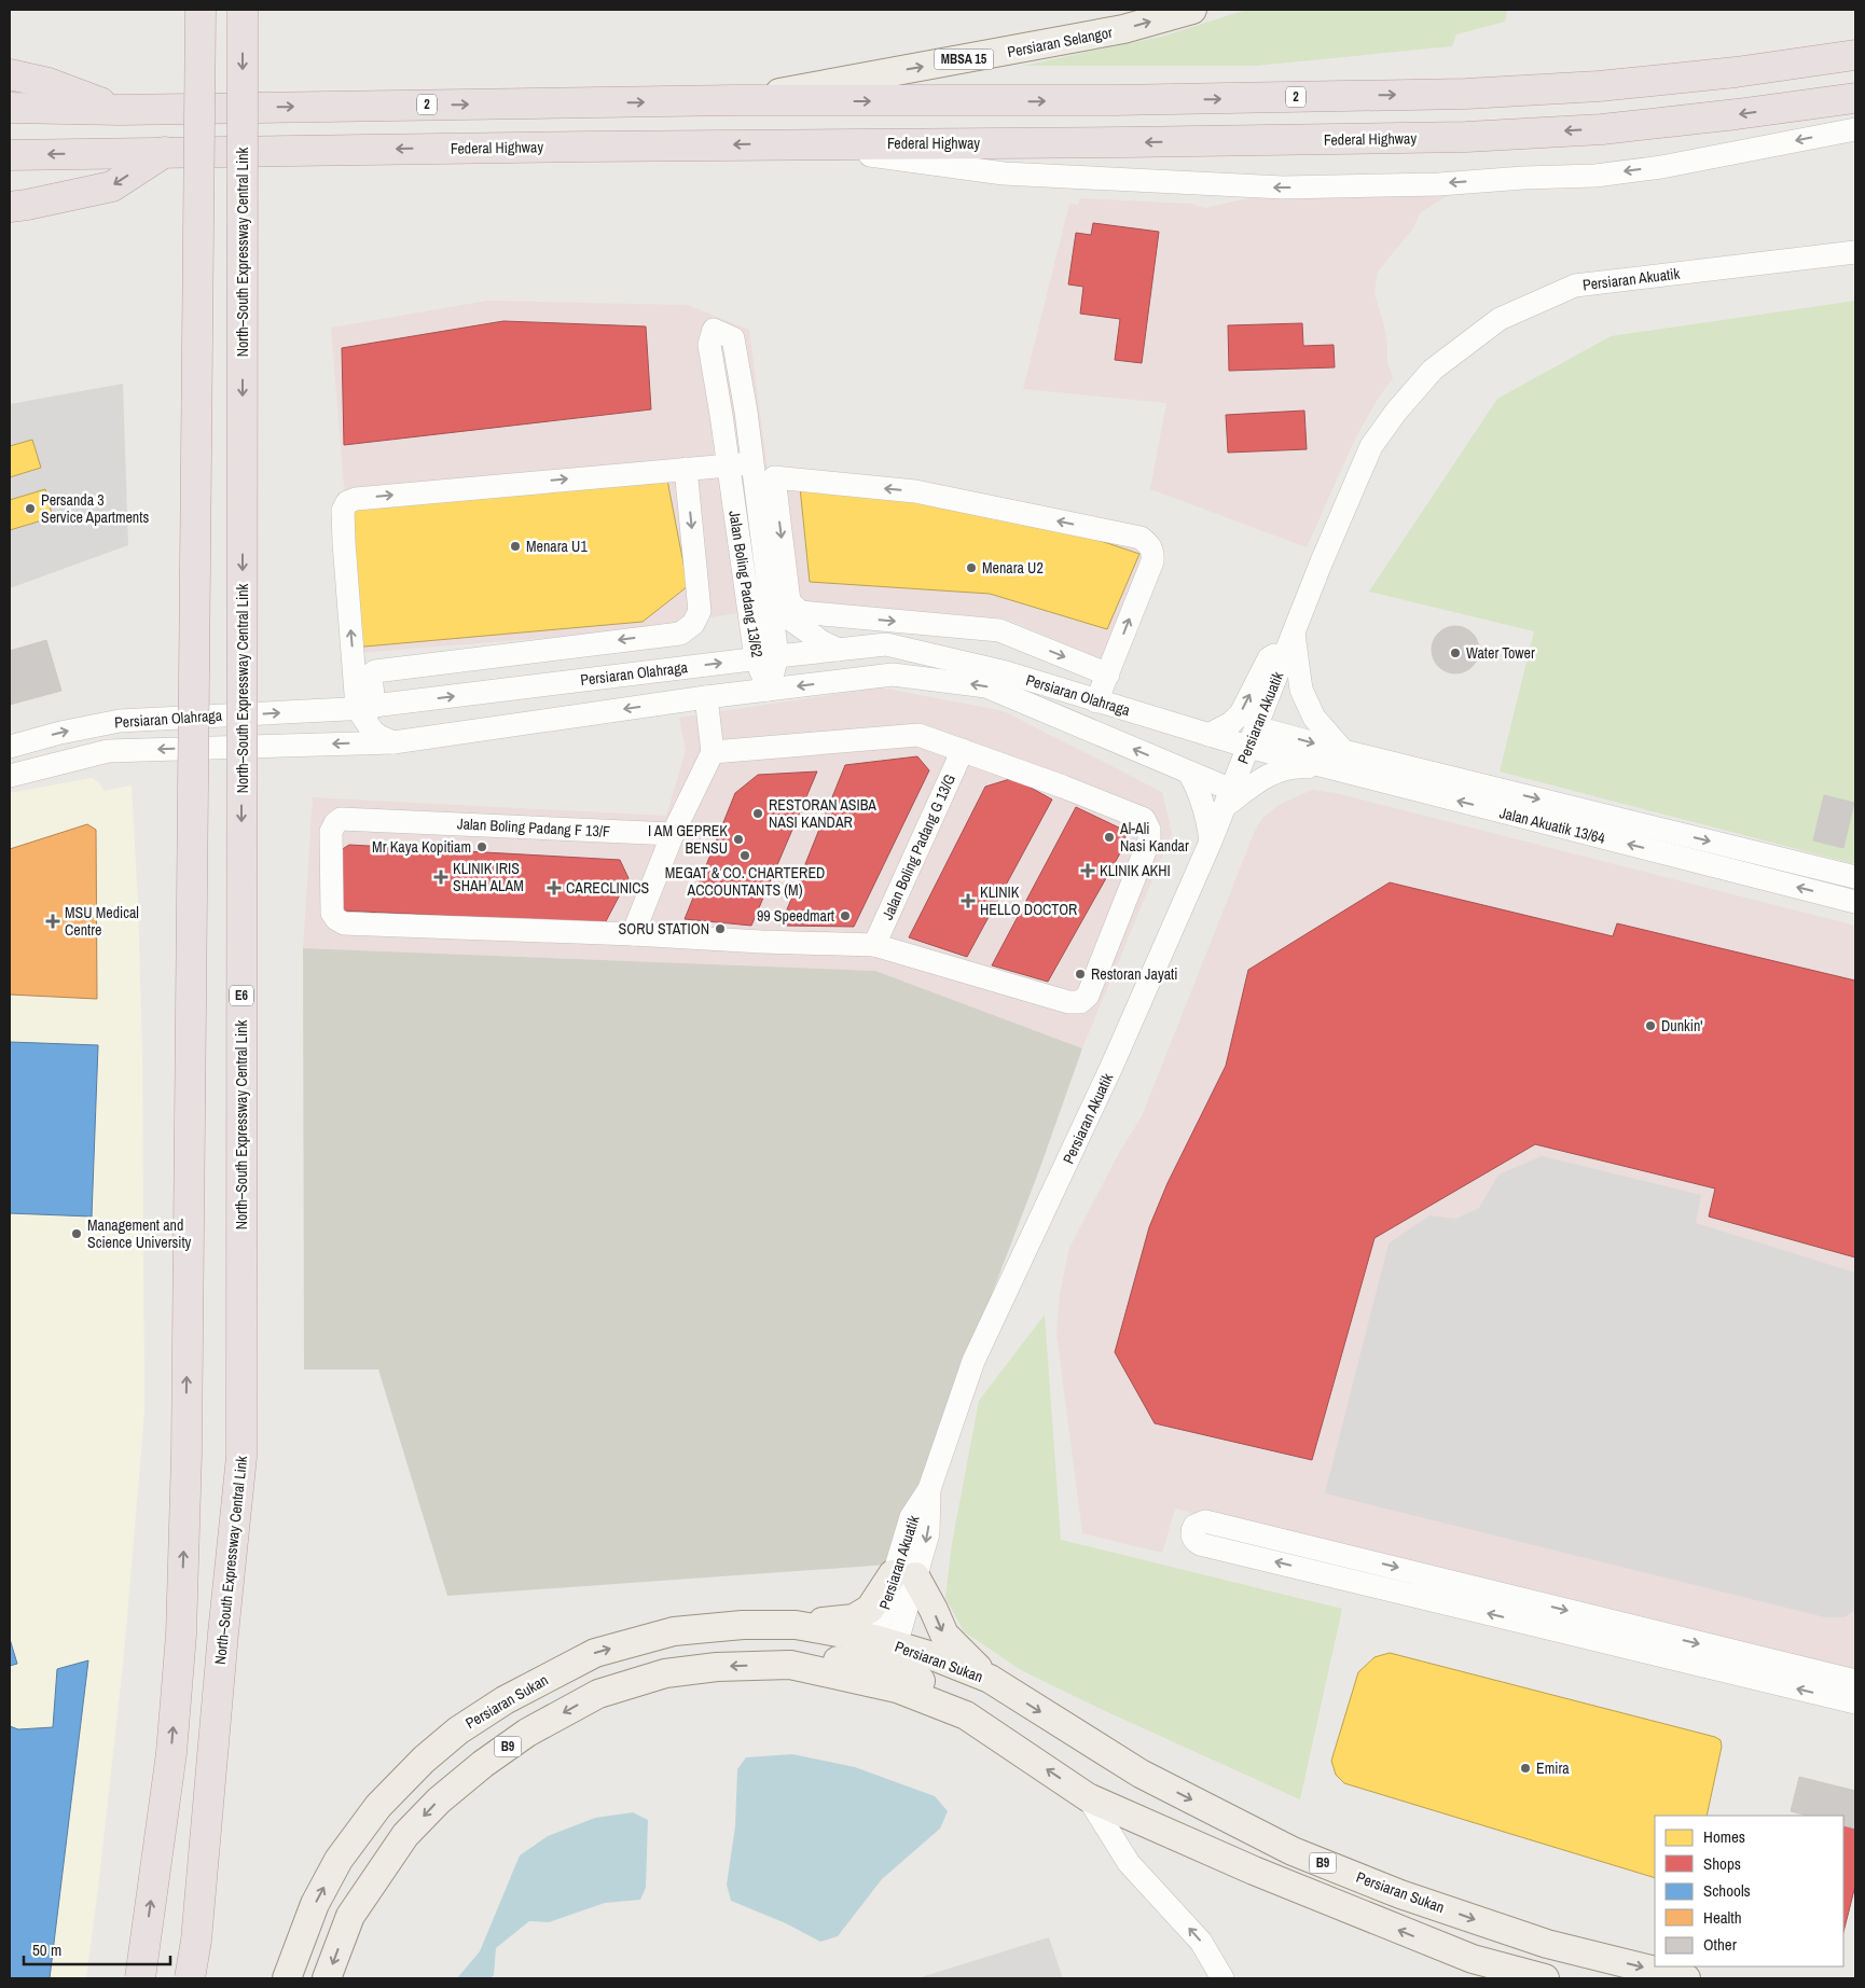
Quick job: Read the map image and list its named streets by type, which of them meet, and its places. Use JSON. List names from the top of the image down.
{
  "streets": {
    "highway": [
      "2",
      "Federal Highway",
      "North–South Expressway Central Link",
      "E6"
    ],
    "main road": [
      "Persiaran Selangor",
      "MBSA 15",
      "Persiaran Sukan",
      "B9"
    ],
    "street": [
      "Persiaran Akuatik",
      "Jalan Boling Padang 13/62",
      "Persiaran Olahraga",
      "Jalan Akuatik 13/64",
      "Jalan Boling Padang F 13/F",
      "Jalan Boling Padang G 13/G"
    ]
  },
  "crossings": [
    ["Persiaran Selangor", "2"],
    ["Persiaran Akuatik", "Persiaran Olahraga"],
    ["Persiaran Akuatik", "Jalan Akuatik 13/64"],
    ["Persiaran Akuatik", "Persiaran Sukan"],
    ["Jalan Boling Padang 13/62", "Persiaran Olahraga"],
    ["Persiaran Olahraga", "Jalan Akuatik 13/64"]
  ],
  "one_way": ["Persiaran Selangor"],
  "places": {
    "other": [
      "Persanda 3 Service Apartments",
      "Menara U1",
      "Menara U2",
      "Water Tower",
      "RESTORAN ASIBA NASI KANDAR",
      "Al-Ali Nasi Kandar",
      "I AM GEPREK BENSU",
      "Mr Kaya Kopitiam",
      "MEGAT & CO. CHARTERED ACCOUNTANTS (M)",
      "99 Speedmart",
      "SORU STATION",
      "Restoran Jayati",
      "Dunkin'",
      "Management and Science University",
      "Emira"
    ],
    "health": [
      "KLINIK AKHI",
      "KLINIK IRIS SHAH ALAM",
      "CARECLINICS",
      "KLINIK HELLO DOCTOR",
      "MSU Medical Centre"
    ]
  },
  "legend": [
    "Homes",
    "Shops",
    "Schools",
    "Health",
    "Other"
  ],
  "scale_bar": "50 m"
}
